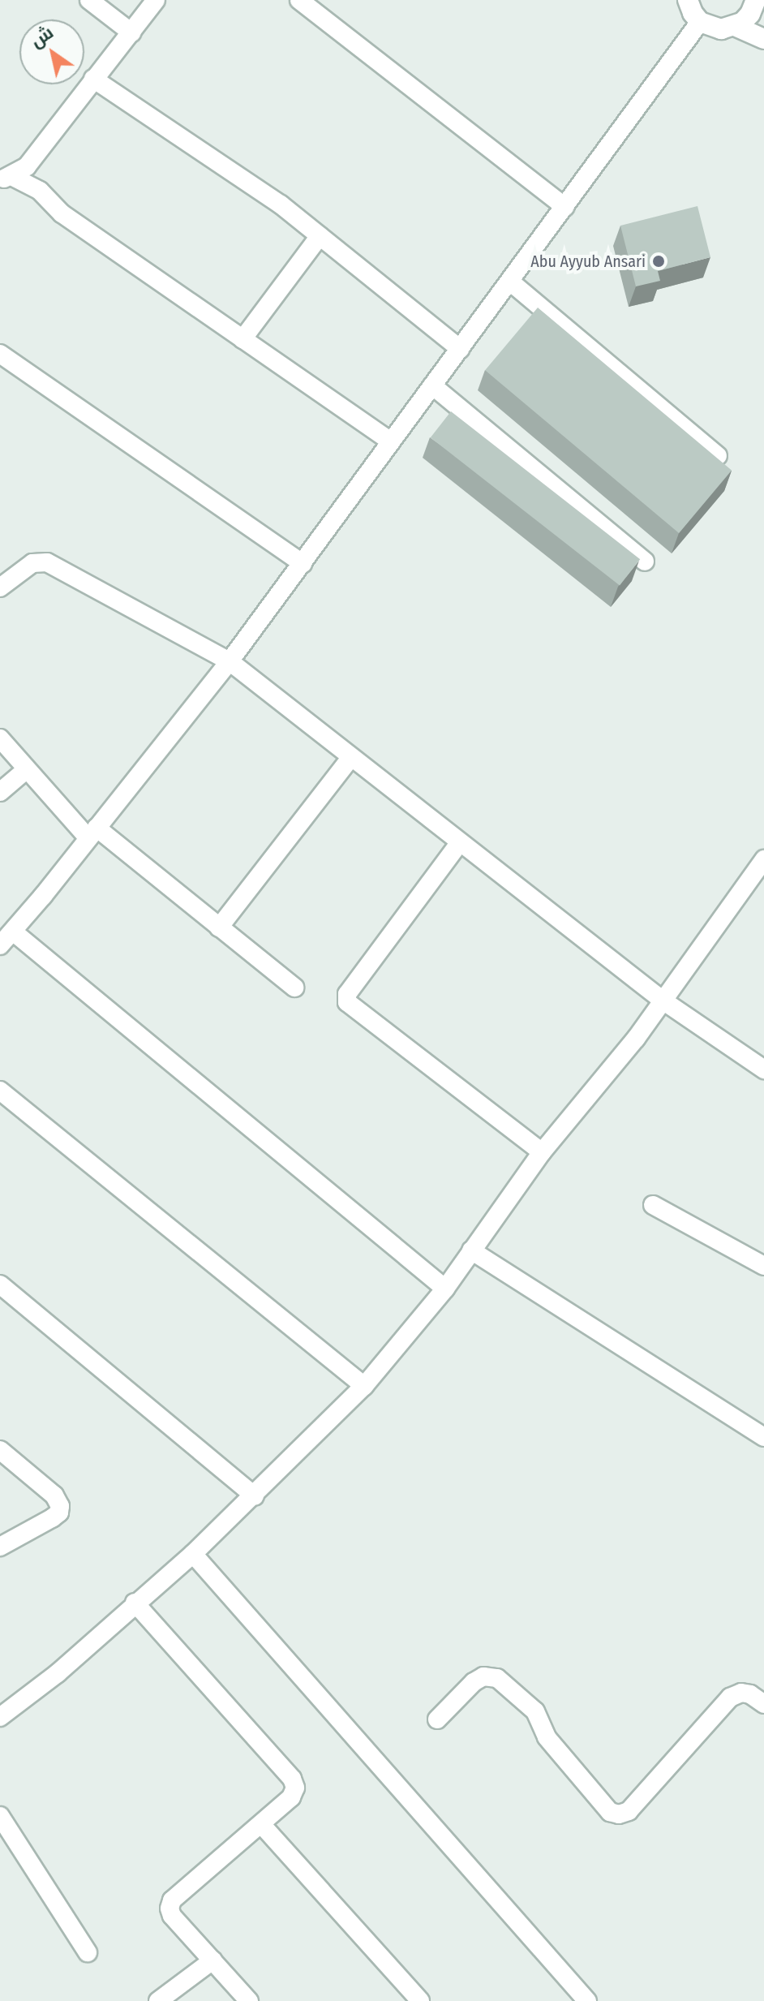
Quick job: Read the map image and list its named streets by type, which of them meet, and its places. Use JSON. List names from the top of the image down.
{
  "places": ["Abu Ayyub Ansari"],
  "north": "top left"
}
